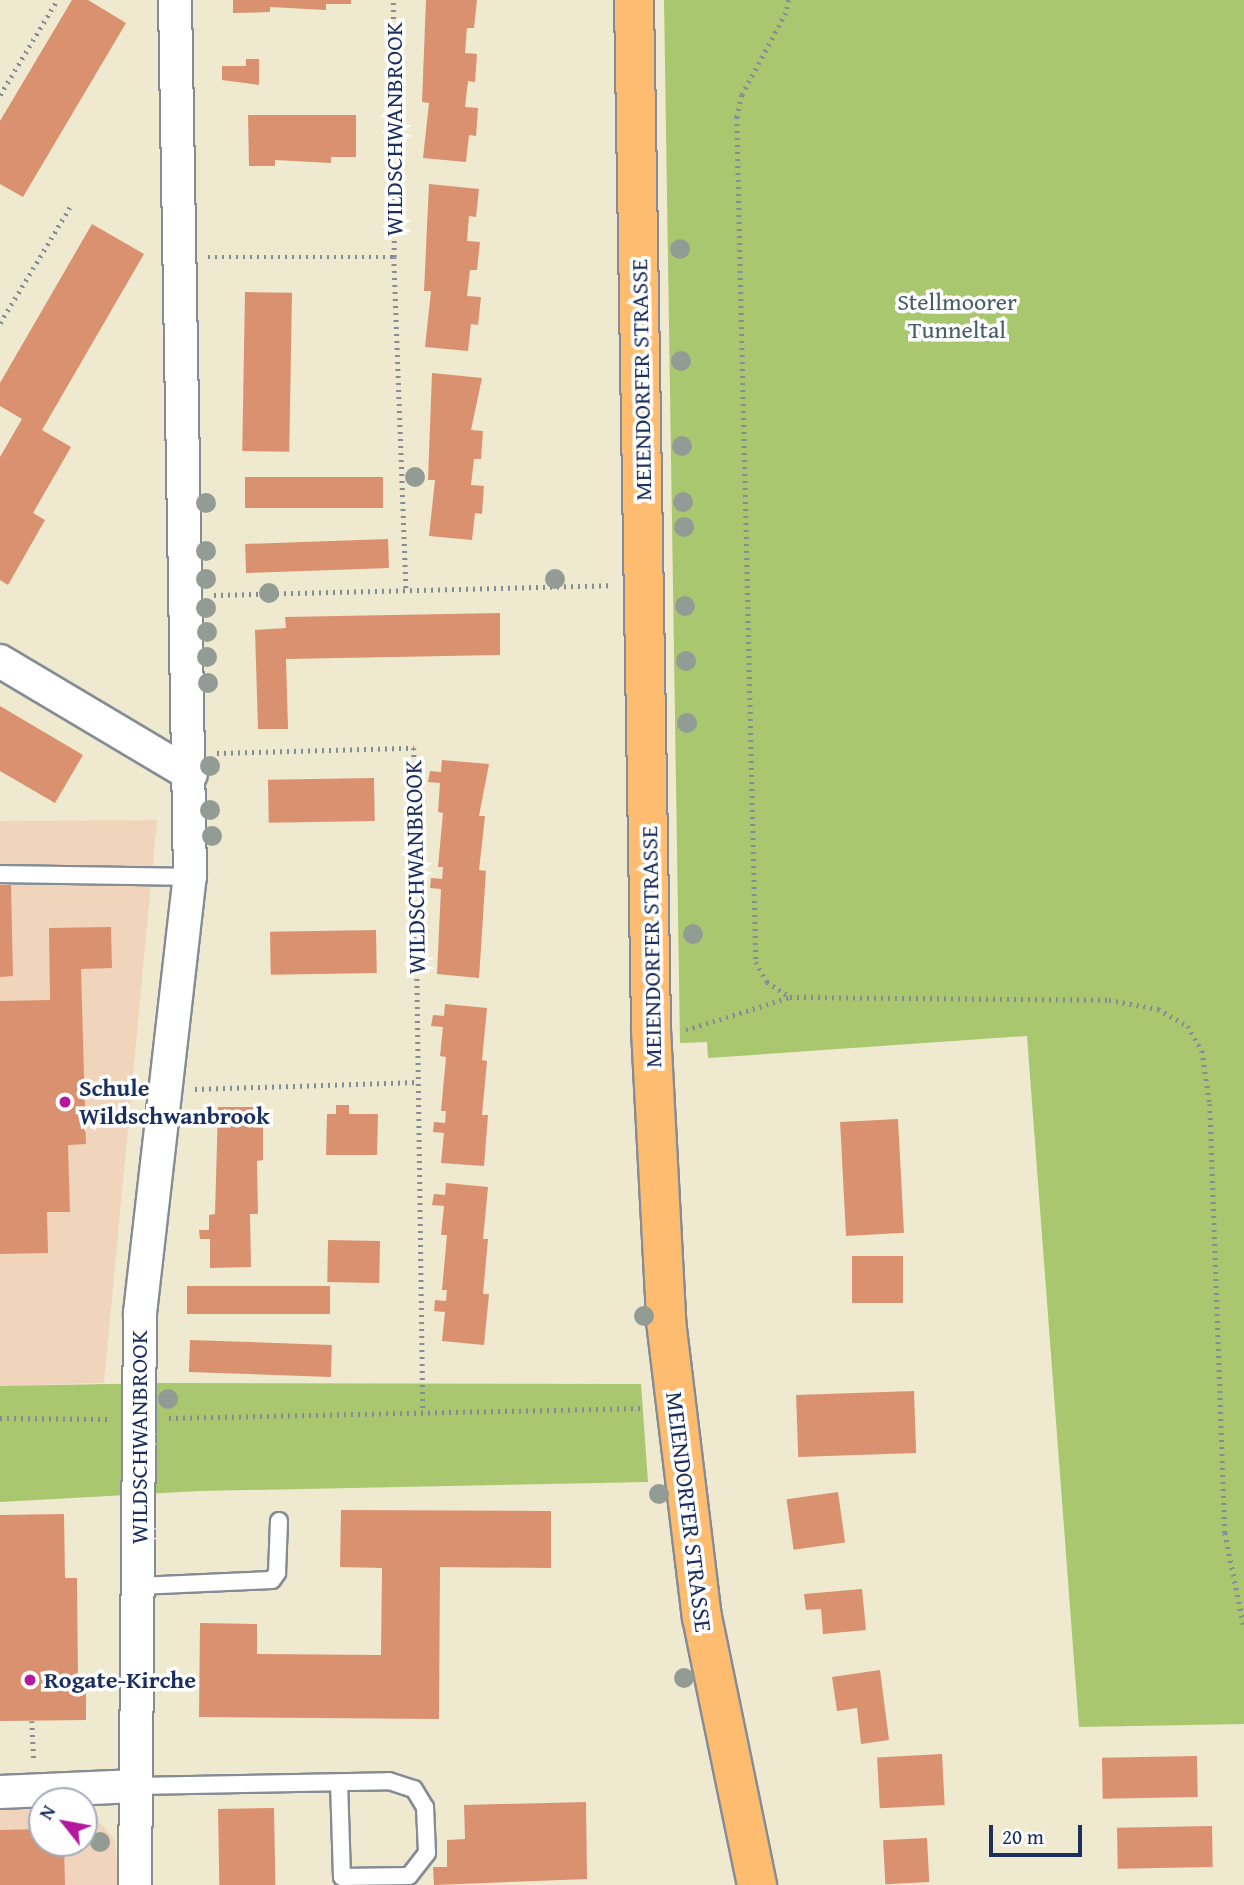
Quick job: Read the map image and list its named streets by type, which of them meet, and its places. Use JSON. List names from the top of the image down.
{
  "streets": {
    "main road": ["MEIENDORFER STRASSE"],
    "street": ["WILDSCHWANBROOK"]
  },
  "parks": ["Stellmoorer Tunneltal"],
  "places": ["Schule Wildschwanbrook", "Rogate-Kirche"],
  "scale_bar": "20 m",
  "north": "top left"
}
